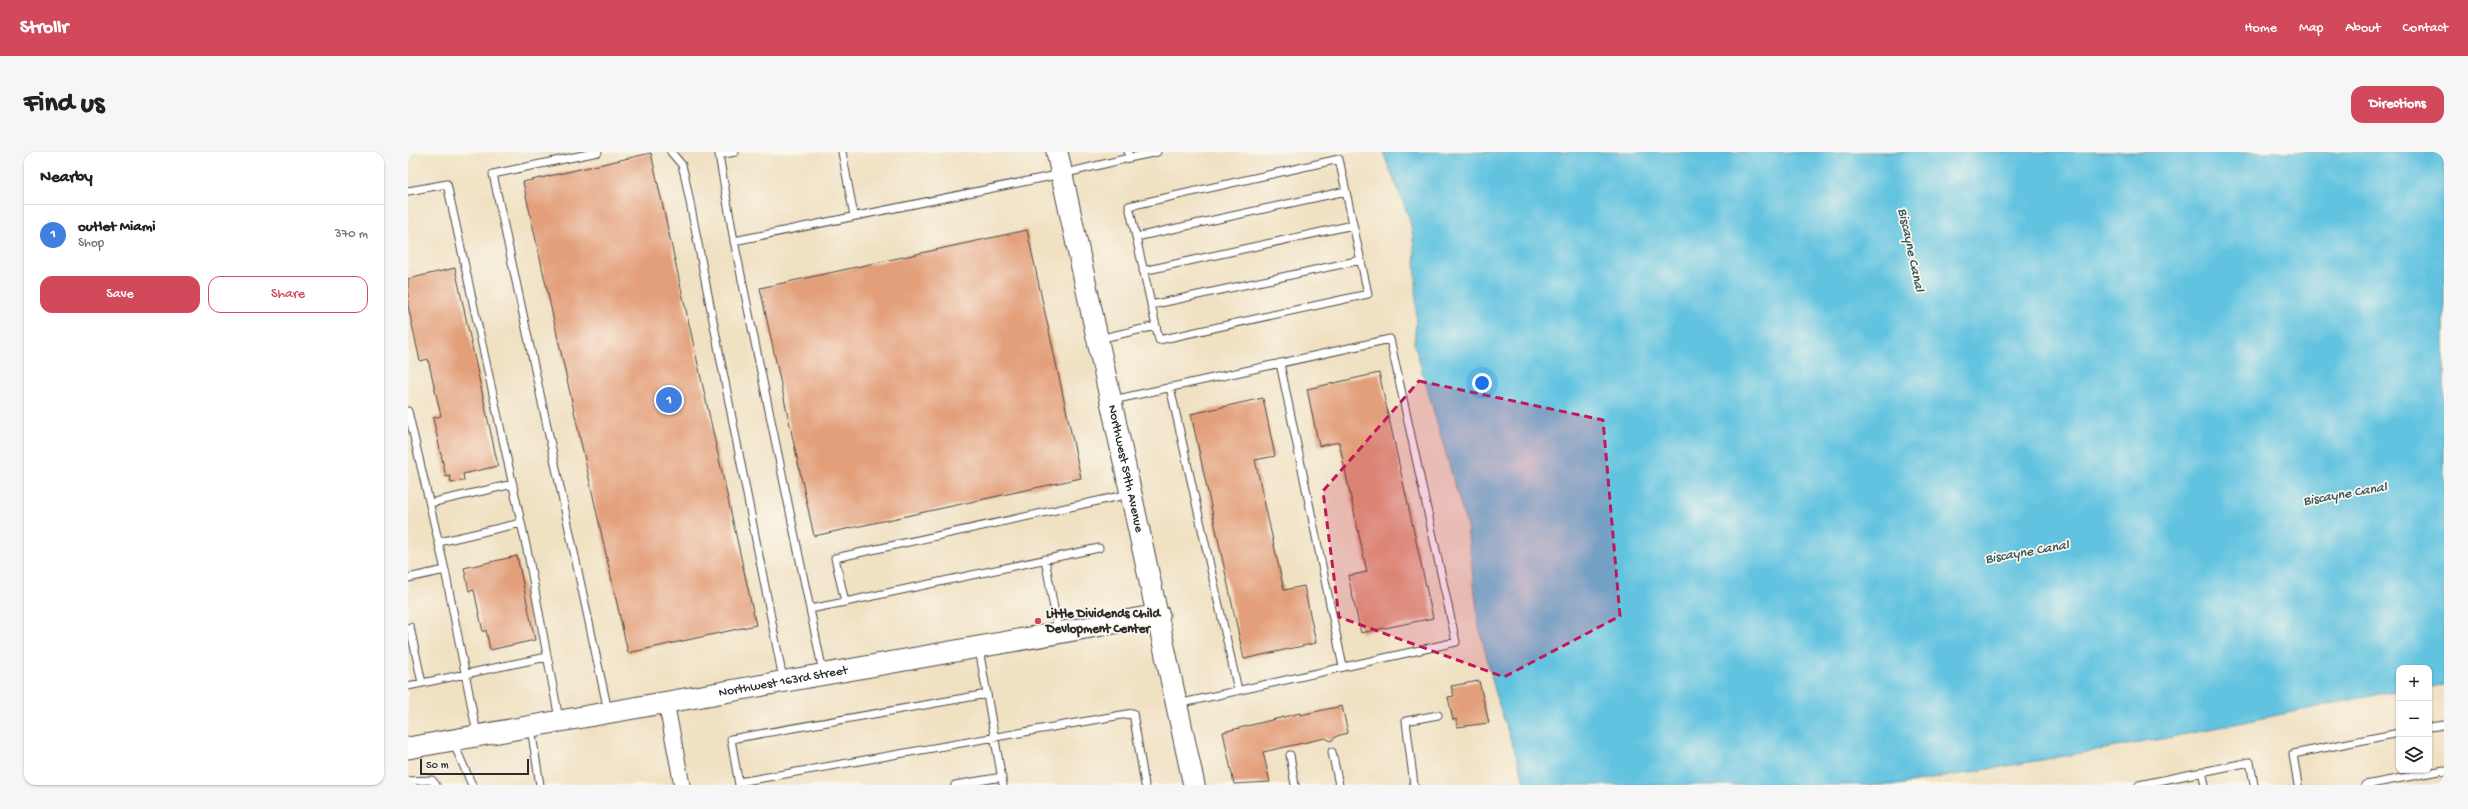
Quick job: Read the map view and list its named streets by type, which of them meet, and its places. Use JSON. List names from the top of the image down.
{
  "streets": {
    "street": ["Northwest 59th Avenue", "Northwest 163rd Street"]
  },
  "crossings": [
    ["Northwest 59th Avenue", "Northwest 163rd Street"]
  ],
  "water": ["Biscayne Canal"],
  "places": ["Little Dividends Child Devlopment Center"],
  "scale_bar": "50 m",
  "page": {
    "header": "Strollr",
    "nav": [
      "Home",
      "Map",
      "About",
      "Contact"
    ],
    "buttons": [
      "Directions",
      ["Save", "Share"]
    ],
    "title": "Find us",
    "heading": "Nearby",
    "list": [
      {
        "mark": "1",
        "name": "outlet Miami",
        "note": "Shop",
        "value": "370 m"
      }
    ],
    "pins": "1",
    "map_buttons": ["+", "−"],
    "scale": "50 m"
  }
}
